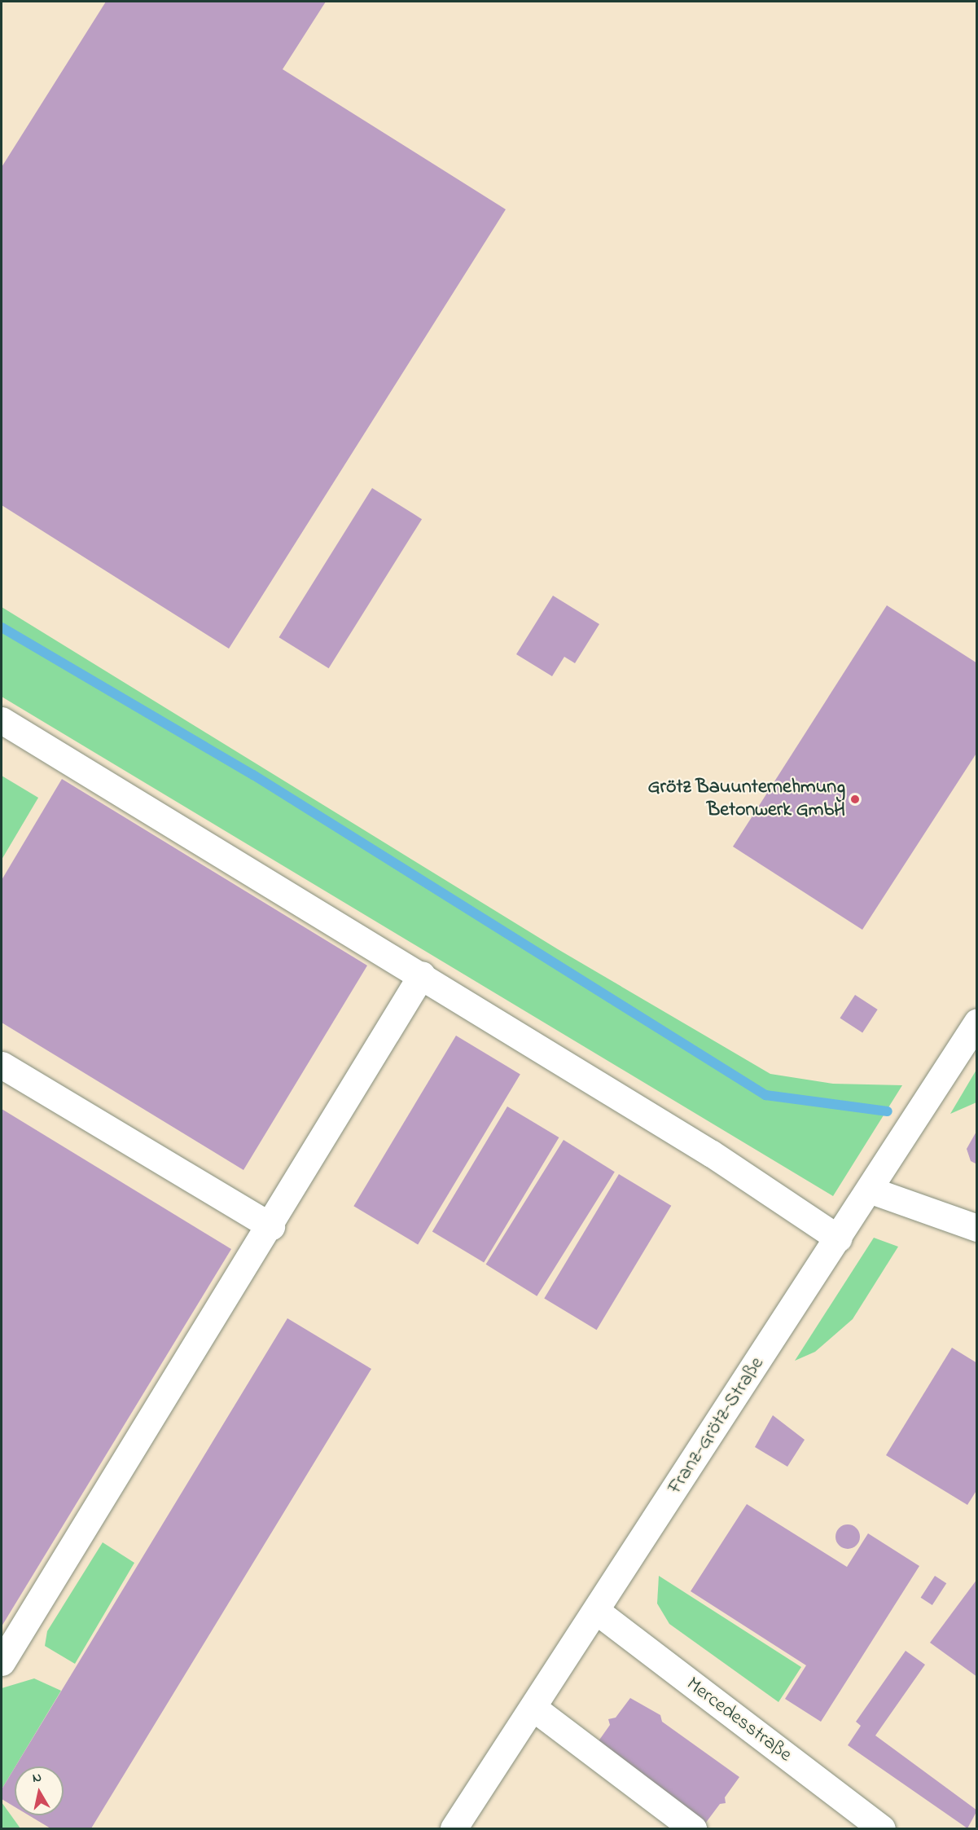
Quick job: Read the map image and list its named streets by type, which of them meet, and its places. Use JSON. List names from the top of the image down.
{
  "streets": {
    "street": ["Franz-Grötz-Straße", "Mercedesstraße"]
  },
  "crossings": [
    ["Franz-Grötz-Straße", "Mercedesstraße"]
  ],
  "places": ["Grötz Bauunternehmung Betonwerk GmbH"],
  "north": "top"
}
